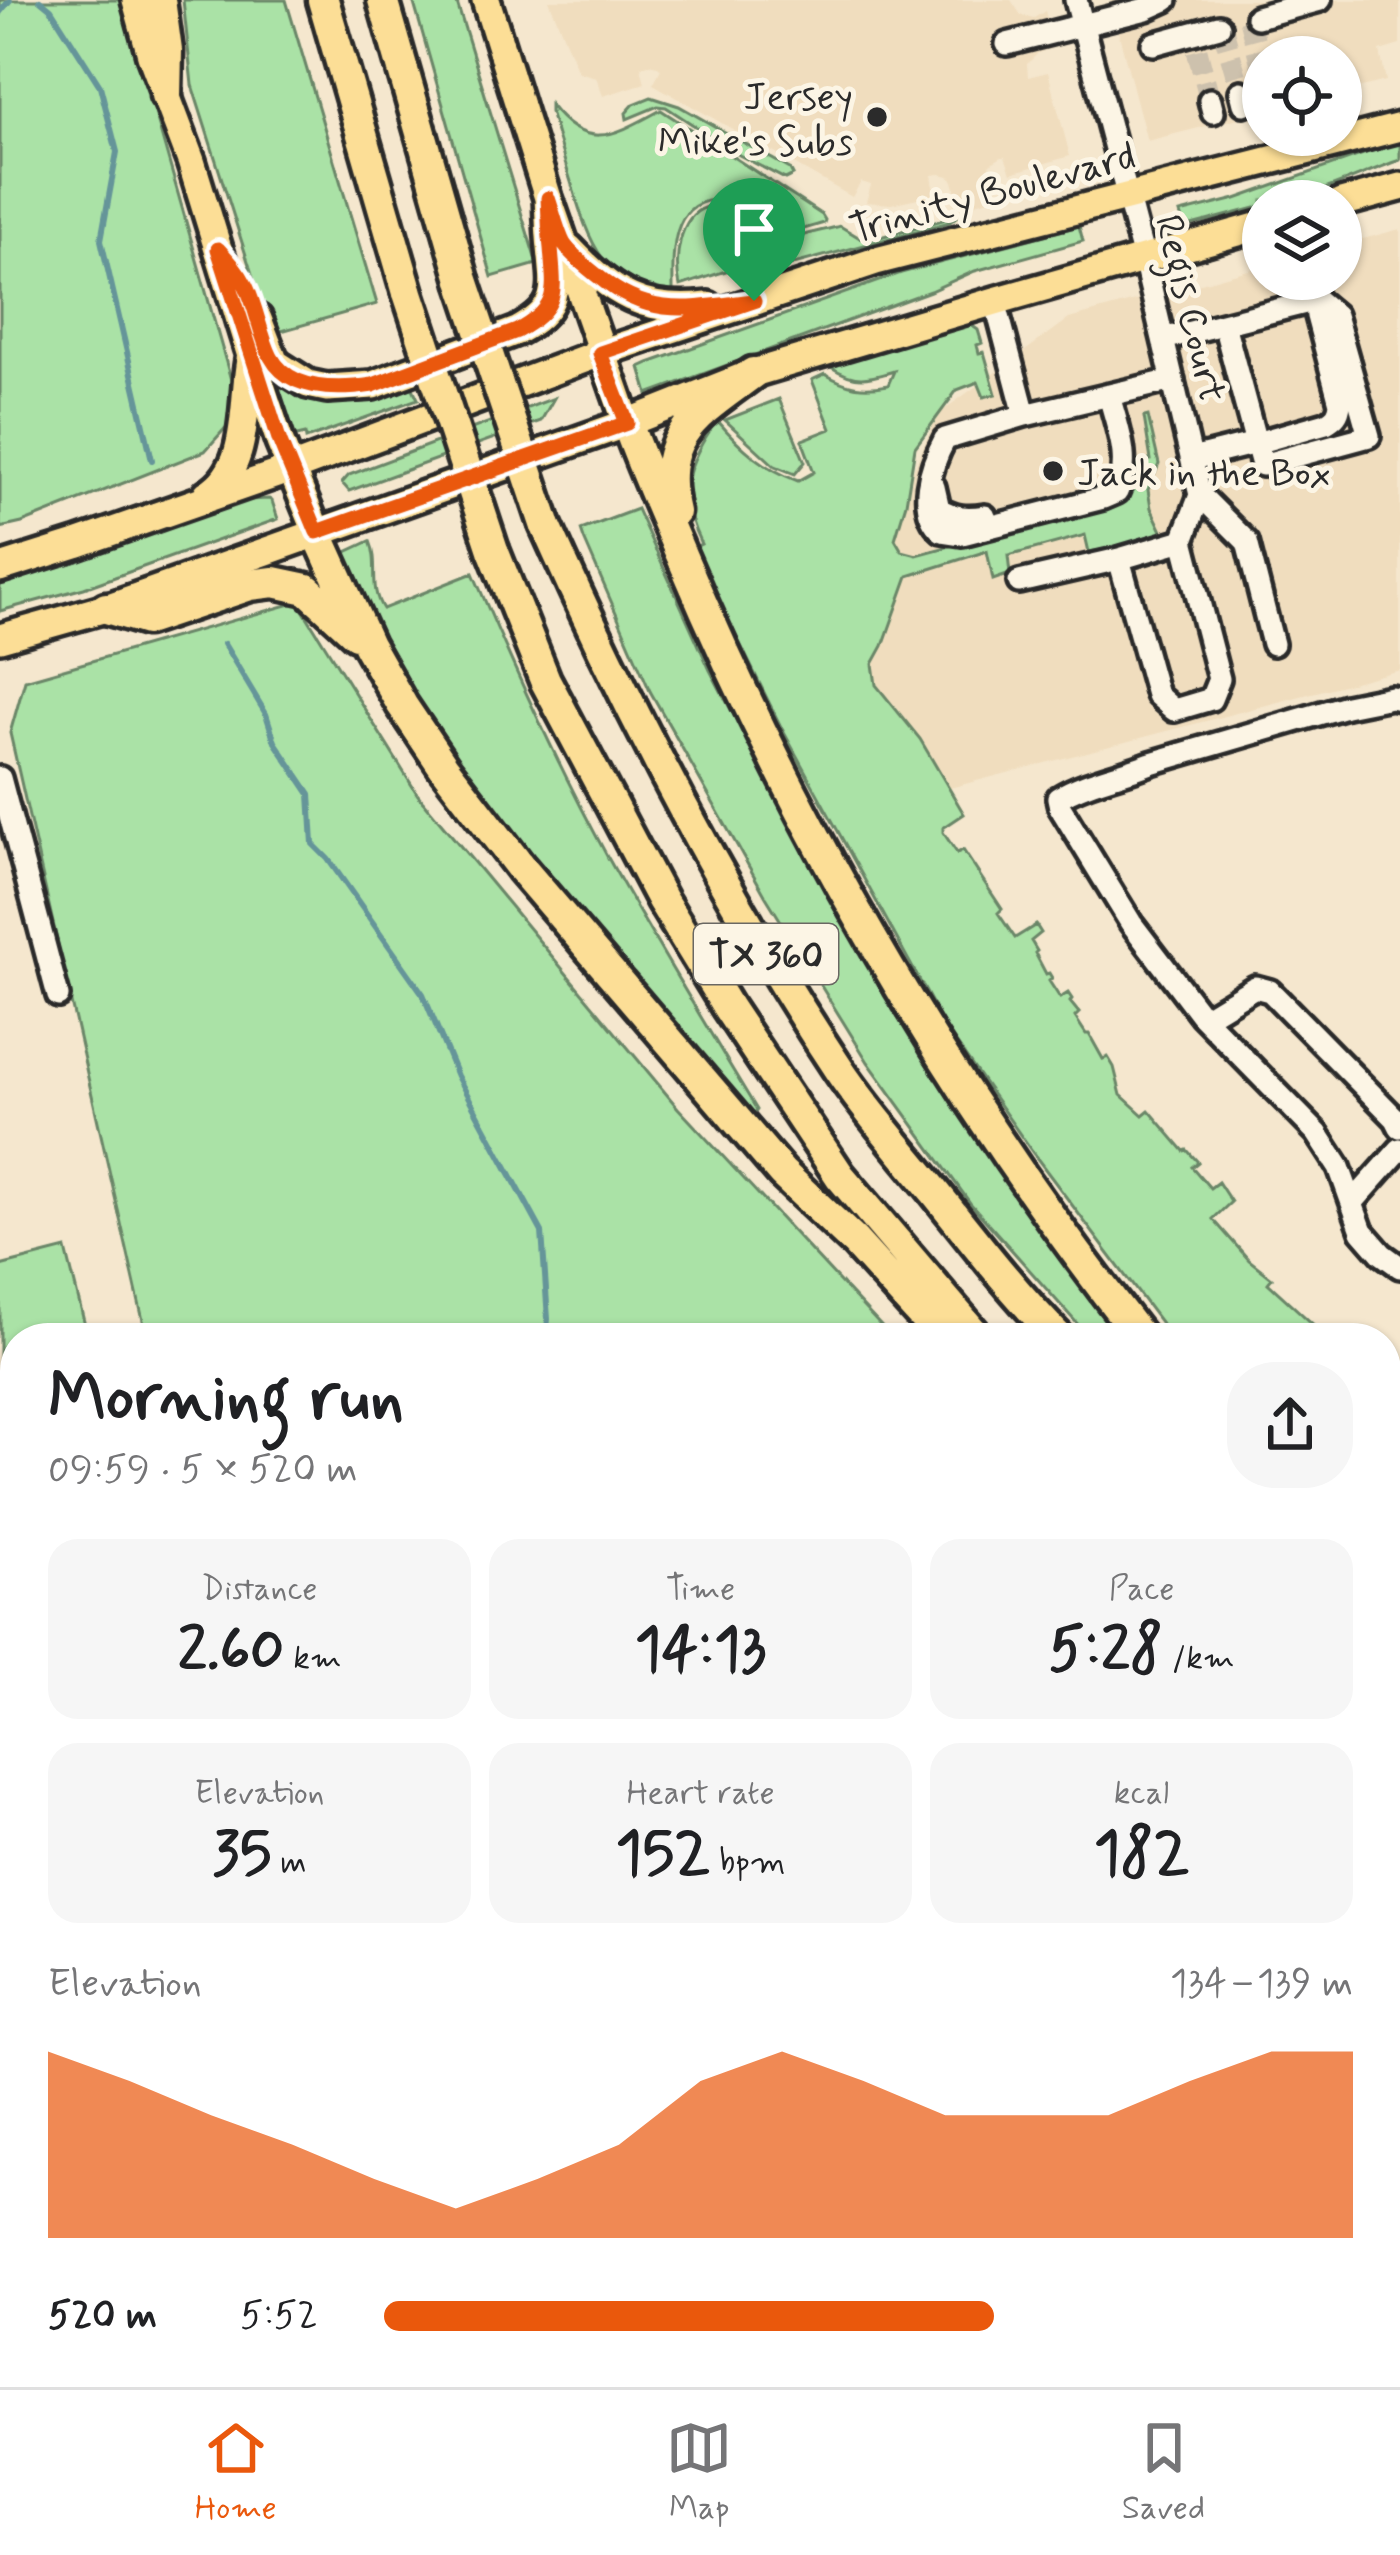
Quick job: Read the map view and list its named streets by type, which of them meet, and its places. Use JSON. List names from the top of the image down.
{
  "streets": {
    "highway": ["TX 360"],
    "main road": ["Trinity Boulevard"],
    "street": ["Regis Court"]
  },
  "crossings": [
    ["Trinity Boulevard", "Regis Court"]
  ],
  "places": ["Jersey Mike's Subs", "Jack in the Box"],
  "page": {
    "heading": ["Morning run", "09:59 · 5 × 520 m"],
    "stats": [
      ["Distance", "2.60 km"],
      ["Time", "14:13"],
      ["Pace", "5:28 /km"],
      ["Elevation", "35 m"],
      ["Heart rate", "152 bpm"],
      ["kcal", "182"]
    ],
    "chart": ["Elevation", "134–139 m"],
    "list": [
      {
        "name": "520 m",
        "note": "5:52"
      }
    ],
    "tabs": ["Home", "Map", "Saved"]
  }
}
